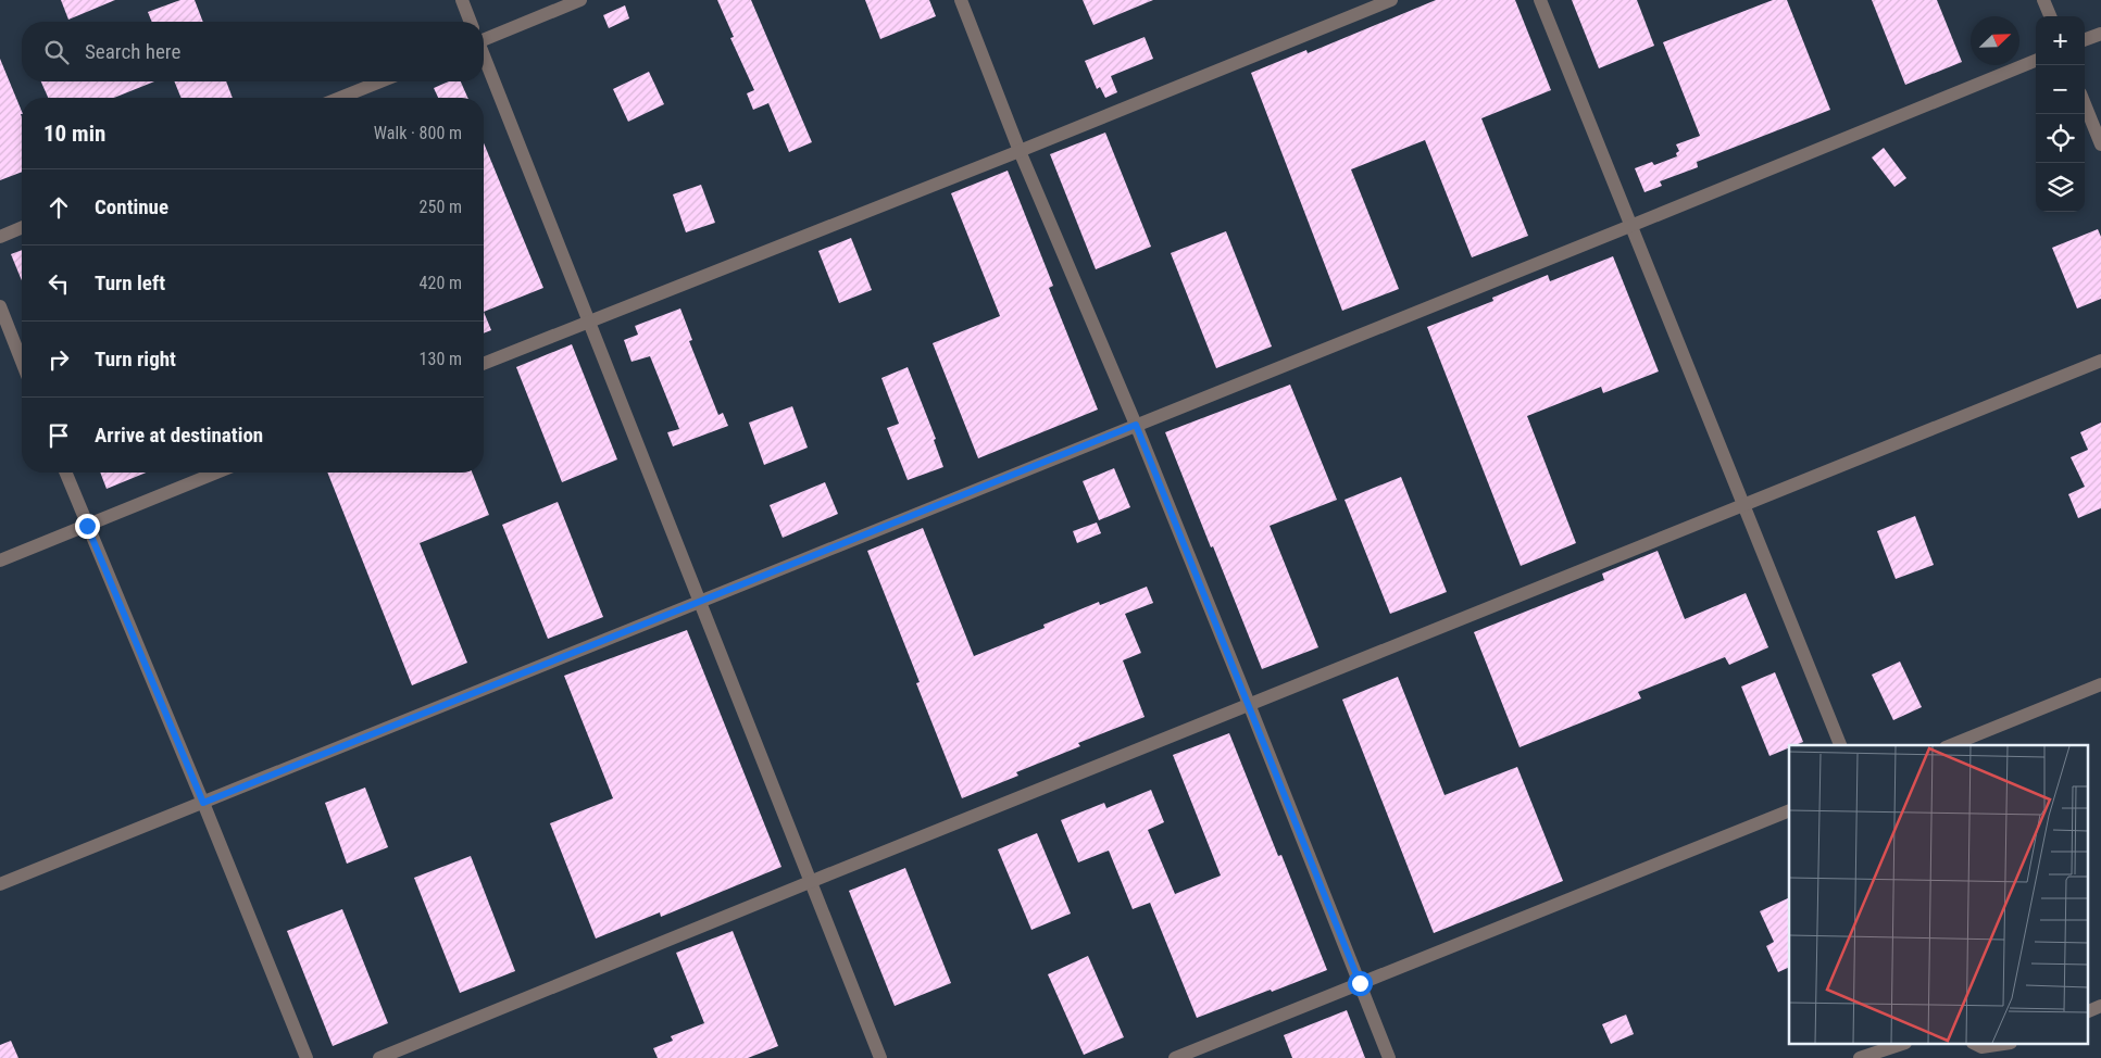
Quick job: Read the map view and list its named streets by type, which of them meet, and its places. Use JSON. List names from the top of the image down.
{
  "north": "top right",
  "page": {
    "map_buttons": ["+", "−"],
    "search": "Search here",
    "heading": ["10 min", "Walk · 800 m"],
    "list": [
      ["Continue", "250 m"],
      ["Turn left", "420 m"],
      ["Turn right", "130 m"],
      "Arrive at destination"
    ]
  }
}
